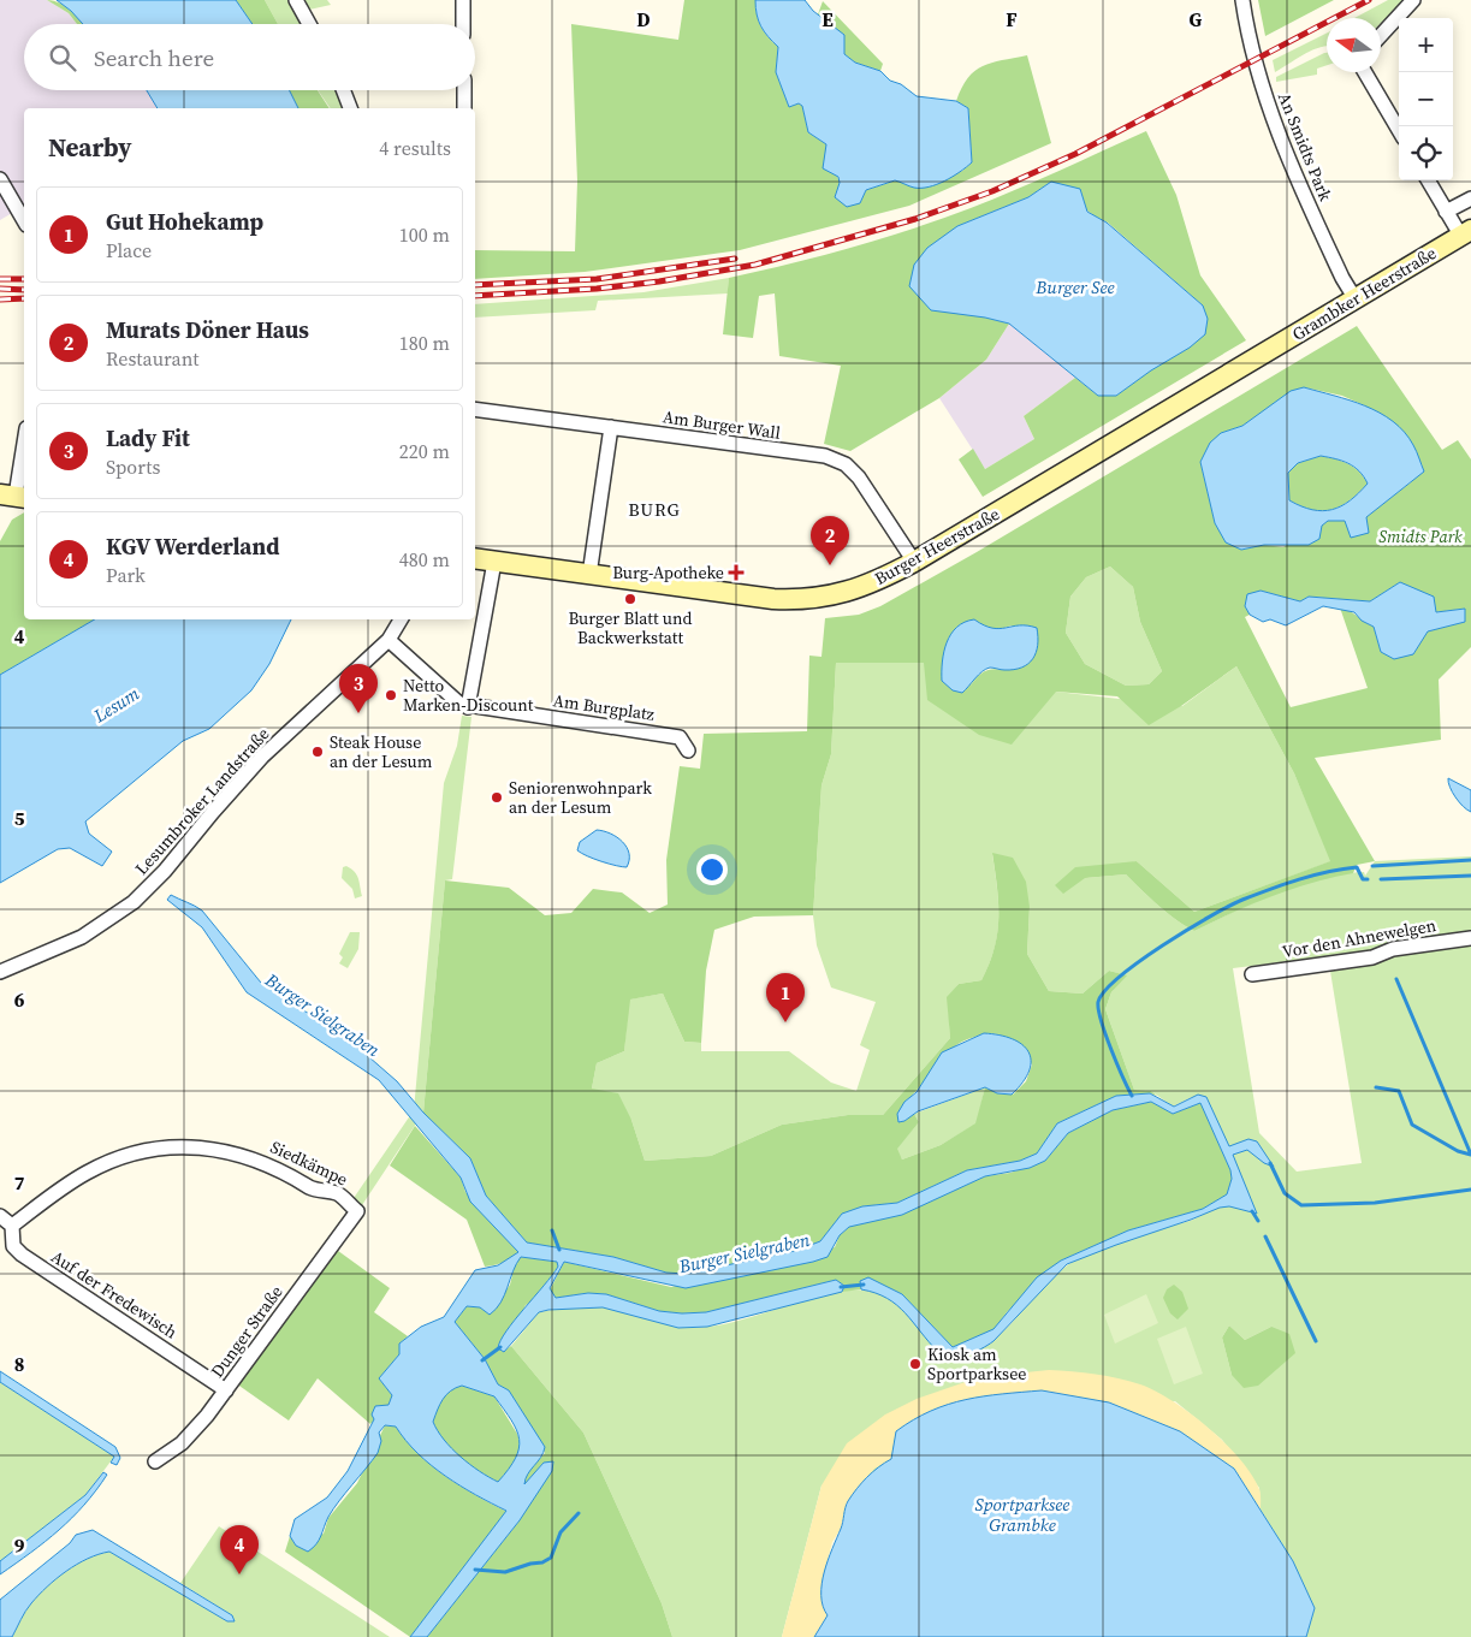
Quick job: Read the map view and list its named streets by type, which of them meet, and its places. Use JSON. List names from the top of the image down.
{
  "streets": {
    "main road": ["Grambker Heerstraße", "Burger Heerstraße"],
    "street": [
      "An Smidts Park",
      "Am Burger Wall",
      "Am Burgplatz",
      "Lesumbroker Landstraße",
      "Vor den Ahnewelgen",
      "Siedkämpe",
      "Auf der Fredewisch",
      "Dunger Straße"
    ]
  },
  "crossings": [
    ["An Smidts Park", "Grambker Heerstraße"],
    ["Grambker Heerstraße", "Burger Heerstraße"],
    ["Am Burger Wall", "Burger Heerstraße"],
    ["Am Burgplatz", "Lesumbroker Landstraße"],
    ["Siedkämpe", "Auf der Fredewisch"],
    ["Siedkämpe", "Dunger Straße"],
    ["Auf der Fredewisch", "Dunger Straße"]
  ],
  "districts": ["BURG"],
  "water": [
    "Burger See",
    "Lesum",
    "Burger Sielgraben",
    "Sportparksee Grambke"
  ],
  "parks": ["Smidts Park"],
  "places": {
    "health": ["Burg-Apotheke"],
    "other": [
      "Burger Blatt und Backwerkstatt",
      "Netto Marken-Discount",
      "Steak House an der Lesum",
      "Seniorenwohnpark an der Lesum",
      "Kiosk am Sportparksee"
    ]
  },
  "north": "left",
  "page": {
    "map_buttons": ["+", "−"],
    "search": "Search here",
    "heading": ["Nearby", "4 results"],
    "list": [
      {
        "mark": "1",
        "name": "Gut Hohekamp",
        "note": "Place",
        "value": "100 m"
      },
      {
        "mark": "2",
        "name": "Murats Döner Haus",
        "note": "Restaurant",
        "value": "180 m"
      },
      {
        "mark": "3",
        "name": "Lady Fit",
        "note": "Sports",
        "value": "220 m"
      },
      {
        "mark": "4",
        "name": "KGV Werderland",
        "note": "Park",
        "value": "480 m"
      }
    ],
    "pins": [
      "2",
      "3",
      "1",
      "4"
    ]
  },
  "grid": {
    "columns": [
      "D",
      "E",
      "F",
      "G"
    ],
    "rows": [
      "4",
      "5",
      "6",
      "7",
      "8",
      "9"
    ]
  }
}
